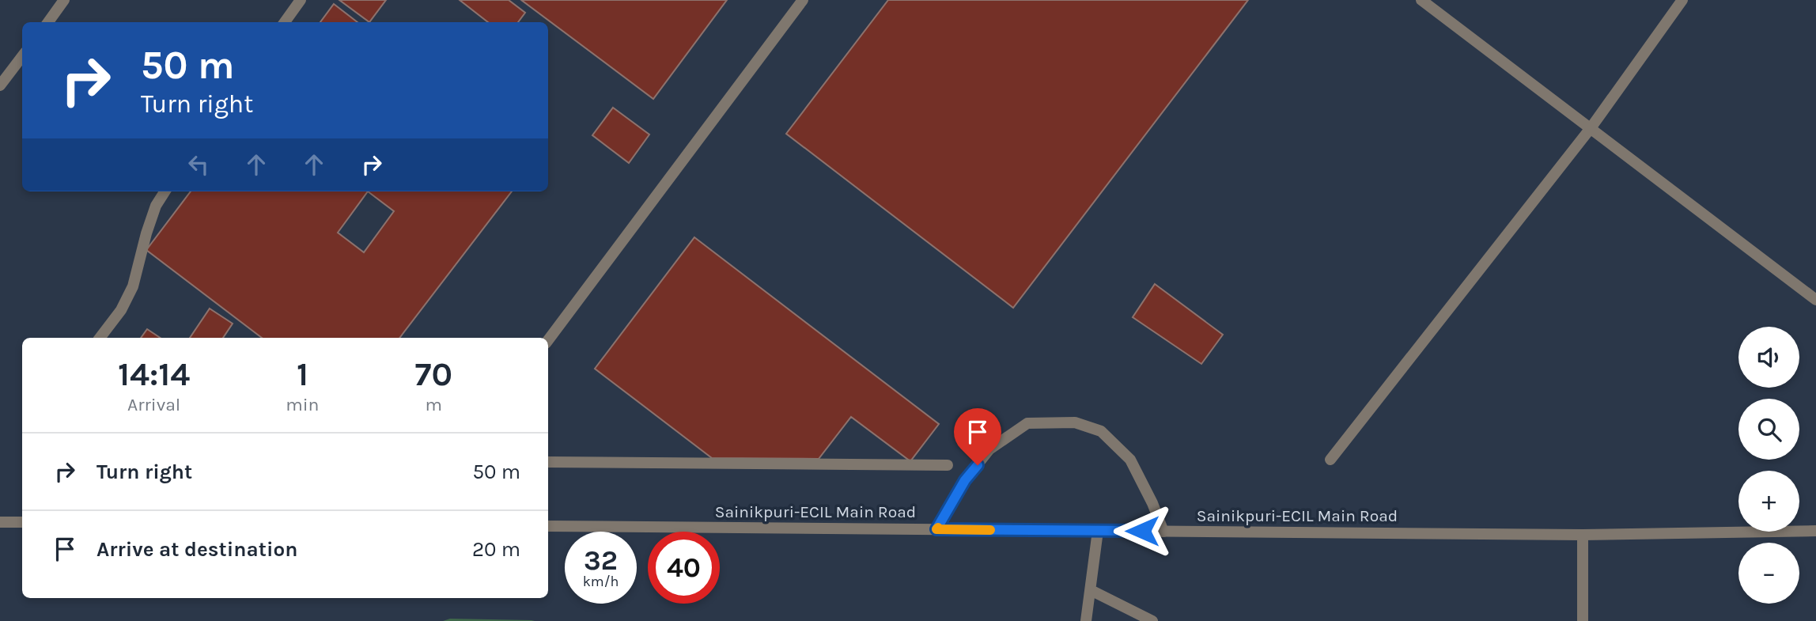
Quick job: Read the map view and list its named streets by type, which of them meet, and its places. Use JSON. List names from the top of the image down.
{
  "streets": {
    "street": ["Sainikpuri-ECIL Main Road"]
  },
  "page": {
    "turn": ["50 m", "Turn right"],
    "map_buttons": ["+", "−"],
    "eta": [
      "14:14",
      "Arrival",
      "1",
      "min",
      "70",
      "m"
    ],
    "list": [
      {
        "name": "Turn right",
        "value": "50 m"
      },
      {
        "name": "Arrive at destination",
        "value": "20 m"
      }
    ],
    "speed": "32 km/h",
    "limit": "40"
  }
}
